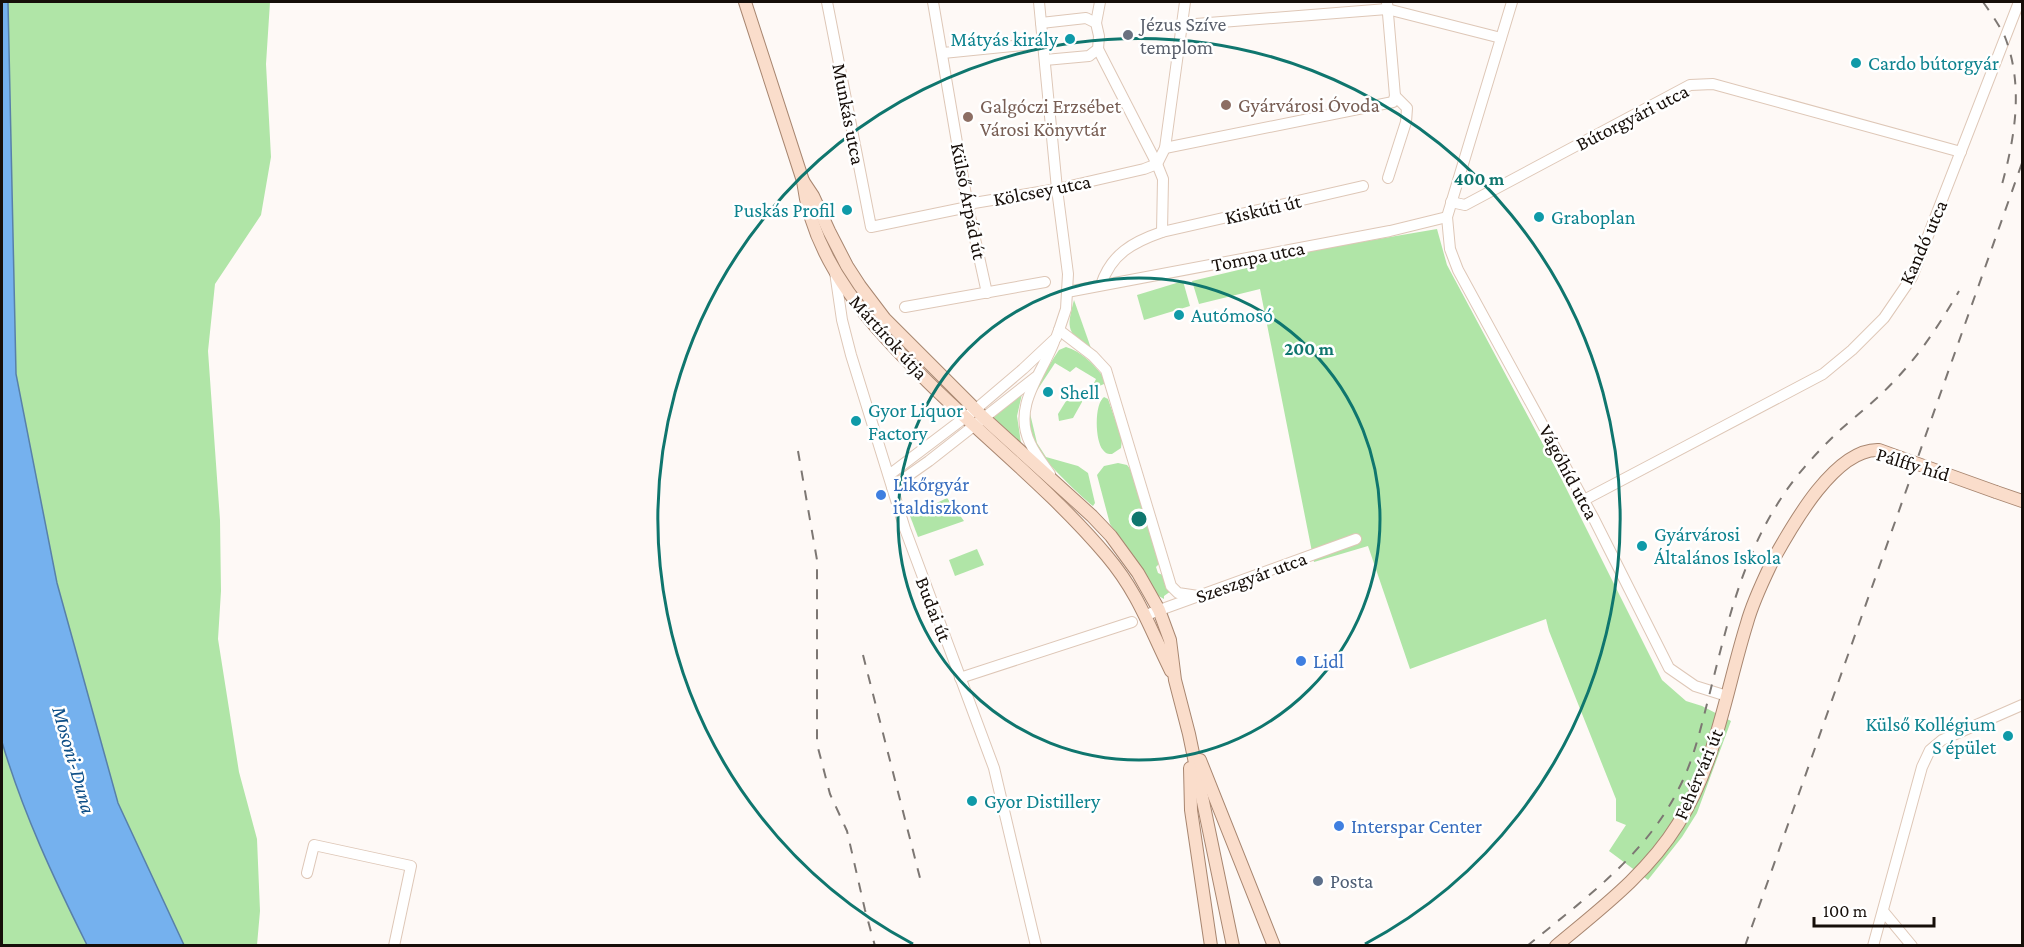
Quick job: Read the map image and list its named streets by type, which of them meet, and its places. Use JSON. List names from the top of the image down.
{
  "streets": {
    "main road": ["Mártírok útja", "Pálffy híd", "Fehérvári út"],
    "street": [
      "Munkás utca",
      "Bútorgyári utca",
      "Kölcsey utca",
      "Külső Árpád út",
      "Kiskúti út",
      "Kandó utca",
      "Tompa utca",
      "Vágóhíd utca",
      "Szeszgyár utca",
      "Budai út"
    ]
  },
  "crossings": [
    ["Munkás utca", "Kölcsey utca"],
    ["Bútorgyári utca", "Kandó utca"],
    ["Kölcsey utca", "Külső Árpád út"],
    ["Kiskúti út", "Tompa utca"],
    ["Kandó utca", "Vágóhíd utca"],
    ["Tompa utca", "Vágóhíd utca"],
    ["Mártírok útja", "Szeszgyár utca"],
    ["Mártírok útja", "Budai út"],
    ["Pálffy híd", "Fehérvári út"],
    ["Vágóhíd utca", "Fehérvári út"]
  ],
  "water": ["Mosoni-Duna"],
  "places": [
    "Jézus Szíve templom",
    "Mátyás király",
    "Cardo bútorgyár",
    "Gyárvárosi Óvoda",
    "Galgóczi Erzsébet Városi Könyvtár",
    "Puskás Profil",
    "Graboplan",
    "Autómosó",
    "Shell",
    "Gyor Liquor Factory",
    "Likőrgyár italdiszkont",
    "Gyárvárosi Általános Iskola",
    "Lidl",
    "Külső Kollégium S épület",
    "Gyor Distillery",
    "Interspar Center",
    "Posta"
  ],
  "scale_bar": "100 m",
  "rings": ["400 m", "200 m"]
}
